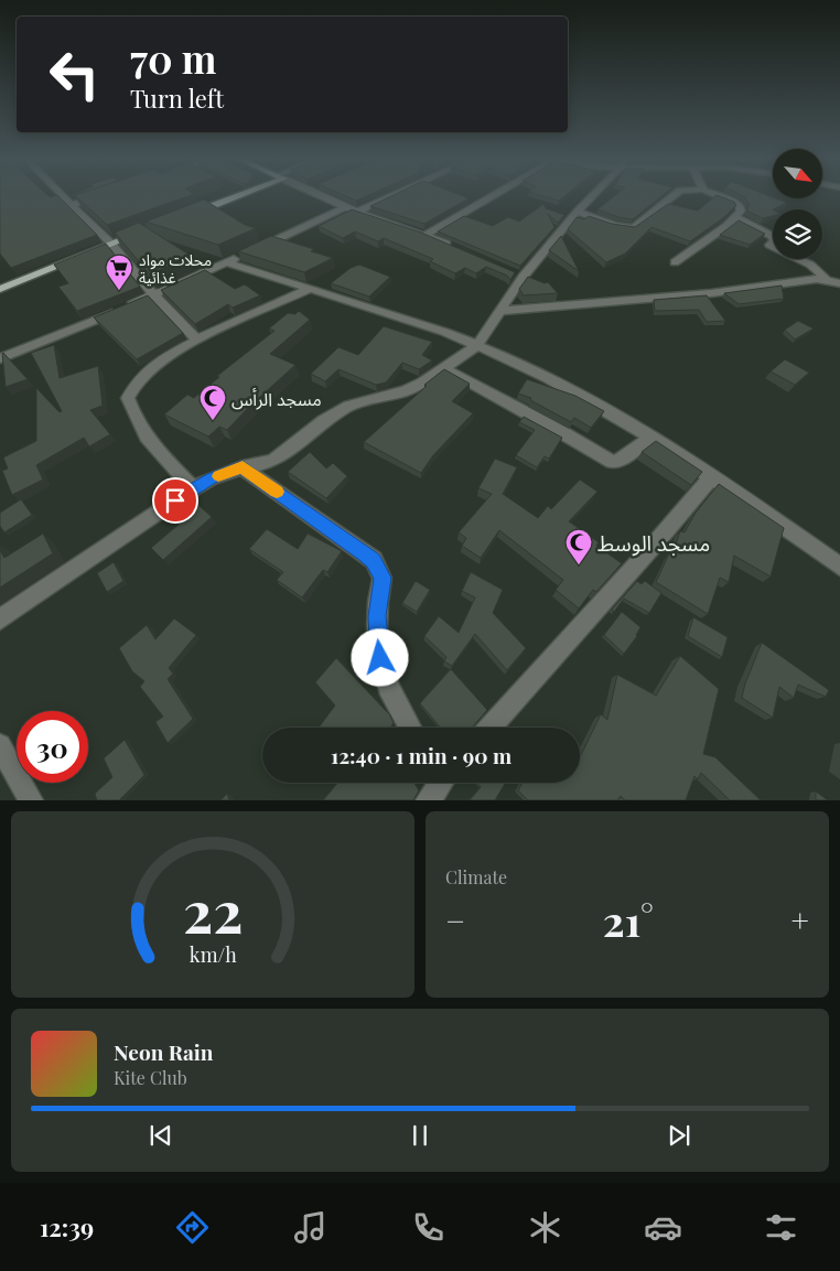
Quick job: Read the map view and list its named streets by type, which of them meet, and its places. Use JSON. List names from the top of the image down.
{
  "places": {
    "supermarket": ["محلات مواد غذائية"],
    "mosque": ["مسجد الرأس", "مسجد الوسط"]
  },
  "north": "bottom right",
  "page": {
    "turn": ["70 m", "Turn left"],
    "limit": "30",
    "trip": "12:40 · 1 min · 90 m",
    "tile": "Climate",
    "heat": ["−", "21°", "+"],
    "song": ["Neon Rain", "Kite Club"],
    "tabs": "12:39",
    "gauge": ["22", "km/h"]
  }
}
